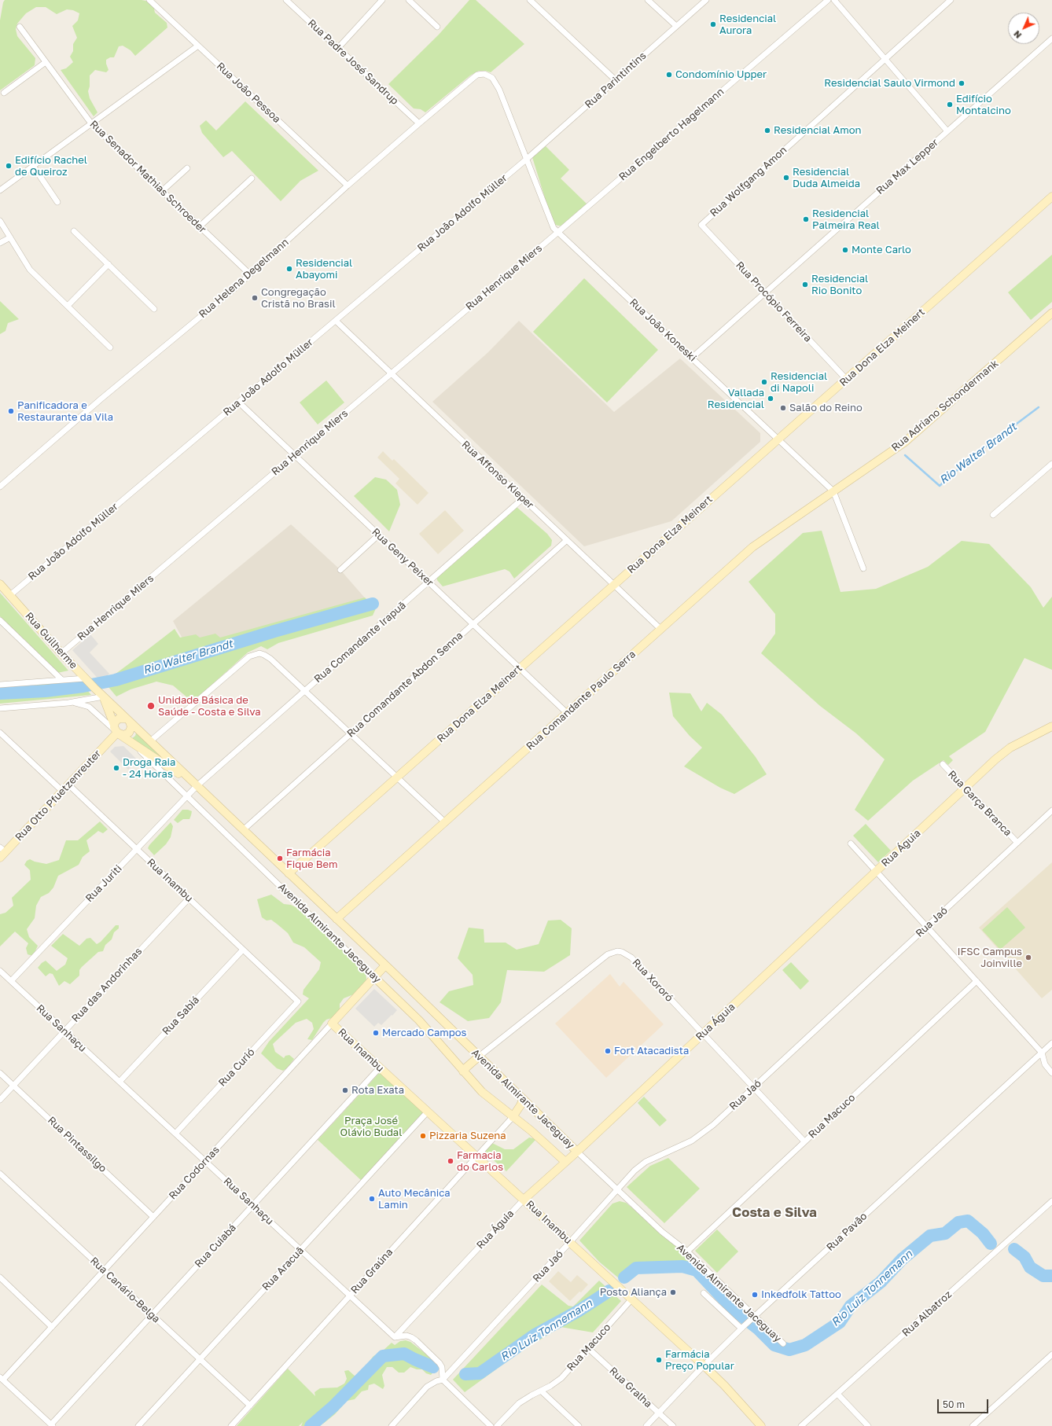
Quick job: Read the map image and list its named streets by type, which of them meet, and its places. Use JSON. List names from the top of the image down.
{
  "streets": {
    "street": [
      "Rua Padre José Sandrup",
      "Rua Parintintins",
      "Rua João Pessoa",
      "Rua Engelberto Hagelmann",
      "Rua Max Lepper",
      "Rua Senador Mathias Schroeder",
      "Rua Wolfgang Amon",
      "Rua João Adolfo Müller",
      "Rua Henrique Miers",
      "Rua Helena Degelmann",
      "Rua Procópio Ferreira",
      "Rua João Koneski",
      "Rua Dona Elza Meinert",
      "Rua Adriano Schondermank",
      "Rua Affonso Kieper",
      "Rua Geny Peixer",
      "Rua Guilherme",
      "Rua Comandante Irapuã",
      "Rua Comandante Abdon Senna",
      "Rua Comandante Paulo Serra",
      "Rua Otto Pfuetzenreuter",
      "Rua Garça Branca",
      "Rua Águia",
      "Rua Inambu",
      "Rua Juriti",
      "Rua Jaó",
      "Avenida Almirante Jaceguay",
      "Rua Xororó",
      "Rua das Andorinhas",
      "Rua Sabiá",
      "Rua Sanhaçu",
      "Rua Curió",
      "Rua Macuco",
      "Rua Pintassilgo",
      "Rua Codornas",
      "Rua Pavão",
      "Rua Cuiabá",
      "Rua Aracuã",
      "Rua Graúna",
      "Rua Canário-Belga",
      "Rua Albatroz",
      "Rua Gralha"
    ]
  },
  "crossings": [
    ["Rua Padre José Sandrup", "Rua Helena Degelmann"],
    ["Rua Parintintins", "Rua João Adolfo Müller"],
    ["Rua Parintintins", "Rua João Koneski"],
    ["Rua João Pessoa", "Rua Helena Degelmann"],
    ["Rua Engelberto Hagelmann", "Rua Henrique Miers"],
    ["Rua Engelberto Hagelmann", "Rua João Koneski"],
    ["Rua Max Lepper", "Rua Procópio Ferreira"],
    ["Rua Max Lepper", "Rua João Koneski"],
    ["Rua Senador Mathias Schroeder", "Rua Helena Degelmann"],
    ["Rua Wolfgang Amon", "Rua Procópio Ferreira"],
    ["Rua João Adolfo Müller", "Rua João Koneski"],
    ["Rua João Adolfo Müller", "Rua Affonso Kieper"],
    ["Rua João Adolfo Müller", "Rua Geny Peixer"],
    ["Rua João Adolfo Müller", "Rua Guilherme"],
    ["Rua Henrique Miers", "Rua João Koneski"],
    ["Rua Henrique Miers", "Rua Affonso Kieper"],
    ["Rua Henrique Miers", "Rua Geny Peixer"],
    ["Rua Henrique Miers", "Rua Guilherme"],
    ["Rua Helena Degelmann", "Rua João Koneski"],
    ["Rua Procópio Ferreira", "Rua Dona Elza Meinert"],
    ["Rua João Koneski", "Rua Dona Elza Meinert"],
    ["Rua João Koneski", "Rua Adriano Schondermank"],
    ["Rua João Koneski", "Rua Comandante Paulo Serra"],
    ["Rua Dona Elza Meinert", "Rua Affonso Kieper"],
    ["Rua Dona Elza Meinert", "Rua Geny Peixer"],
    ["Rua Dona Elza Meinert", "Avenida Almirante Jaceguay"],
    ["Rua Adriano Schondermank", "Rua Comandante Paulo Serra"],
    ["Rua Affonso Kieper", "Rua Comandante Irapuã"],
    ["Rua Affonso Kieper", "Rua Comandante Abdon Senna"],
    ["Rua Affonso Kieper", "Rua Comandante Paulo Serra"],
    ["Rua Geny Peixer", "Rua Comandante Irapuã"],
    ["Rua Geny Peixer", "Rua Comandante Abdon Senna"],
    ["Rua Geny Peixer", "Rua Comandante Paulo Serra"],
    ["Rua Guilherme", "Rua Otto Pfuetzenreuter"],
    ["Rua Guilherme", "Avenida Almirante Jaceguay"],
    ["Rua Comandante Irapuã", "Rua Juriti"],
    ["Rua Comandante Irapuã", "Avenida Almirante Jaceguay"],
    ["Rua Comandante Abdon Senna", "Avenida Almirante Jaceguay"],
    ["Rua Comandante Paulo Serra", "Avenida Almirante Jaceguay"],
    ["Rua Otto Pfuetzenreuter", "Rua Inambu"],
    ["Rua Otto Pfuetzenreuter", "Avenida Almirante Jaceguay"],
    ["Rua Garça Branca", "Rua Águia"],
    ["Rua Garça Branca", "Rua Jaó"],
    ["Rua Águia", "Rua Inambu"],
    ["Rua Águia", "Avenida Almirante Jaceguay"],
    ["Rua Águia", "Rua Xororó"],
    ["Rua Águia", "Rua Sanhaçu"],
    ["Rua Inambu", "Rua Juriti"],
    ["Rua Inambu", "Rua Jaó"],
    ["Rua Inambu", "Rua das Andorinhas"],
    ["Rua Inambu", "Rua Sabiá"],
    ["Rua Inambu", "Rua Curió"],
    ["Rua Inambu", "Rua Macuco"],
    ["Rua Inambu", "Rua Codornas"],
    ["Rua Inambu", "Rua Pavão"],
    ["Rua Inambu", "Rua Cuiabá"],
    ["Rua Inambu", "Rua Aracuã"],
    ["Rua Inambu", "Rua Graúna"],
    ["Rua Juriti", "Avenida Almirante Jaceguay"],
    ["Rua Juriti", "Rua Sanhaçu"],
    ["Rua Jaó", "Avenida Almirante Jaceguay"],
    ["Rua Jaó", "Rua Xororó"],
    ["Avenida Almirante Jaceguay", "Rua Xororó"],
    ["Avenida Almirante Jaceguay", "Rua Macuco"],
    ["Avenida Almirante Jaceguay", "Rua Codornas"],
    ["Avenida Almirante Jaceguay", "Rua Pavão"],
    ["Avenida Almirante Jaceguay", "Rua Graúna"],
    ["Rua Xororó", "Rua Macuco"],
    ["Rua das Andorinhas", "Rua Sanhaçu"],
    ["Rua das Andorinhas", "Rua Pintassilgo"],
    ["Rua Sabiá", "Rua Sanhaçu"],
    ["Rua Sanhaçu", "Rua Curió"],
    ["Rua Sanhaçu", "Rua Codornas"],
    ["Rua Sanhaçu", "Rua Cuiabá"],
    ["Rua Sanhaçu", "Rua Aracuã"],
    ["Rua Sanhaçu", "Rua Graúna"],
    ["Rua Macuco", "Rua Gralha"],
    ["Rua Pintassilgo", "Rua Codornas"],
    ["Rua Codornas", "Rua Canário-Belga"],
    ["Rua Pavão", "Rua Gralha"],
    ["Rua Cuiabá", "Rua Canário-Belga"],
    ["Rua Aracuã", "Rua Canário-Belga"],
    ["Rua Graúna", "Rua Canário-Belga"]
  ],
  "districts": ["Costa e Silva"],
  "water": ["Rio Walter Brandt", "Rio Luiz Tonnemann"],
  "parks": ["Praça José Olávio Budal"],
  "places": [
    "Residencial Aurora",
    "Condomínio Upper",
    "Residencial Saulo Virmond",
    "Edifício Montalcino",
    "Residencial Amon",
    "Edifício Rachel de Queiroz",
    "Residencial Duda Almeida",
    "Residencial Palmeira Real",
    "Monte Carlo",
    "Residencial Abayomi",
    "Residencial Rio Bonito",
    "Congregação Cristã no Brasil",
    "Residencial di Napoli",
    "Vallada Residencial",
    "Salão do Reino",
    "Panificadora e Restaurante da Vila",
    "Unidade Básica de Saúde - Costa e Silva",
    "Droga Raia - 24 Horas",
    "Farmácia Fique Bem",
    "IFSC Campus Joinville",
    "Mercado Campos",
    "Fort Atacadista",
    "Rota Exata",
    "Pizzaria Suzena",
    "Farmacia do Carlos",
    "Auto Mecânica Lamin",
    "Posto Aliança",
    "Inkedfolk Tattoo",
    "Farmácia Preço Popular"
  ],
  "scale_bar": "50 m",
  "north": "bottom left"
}
